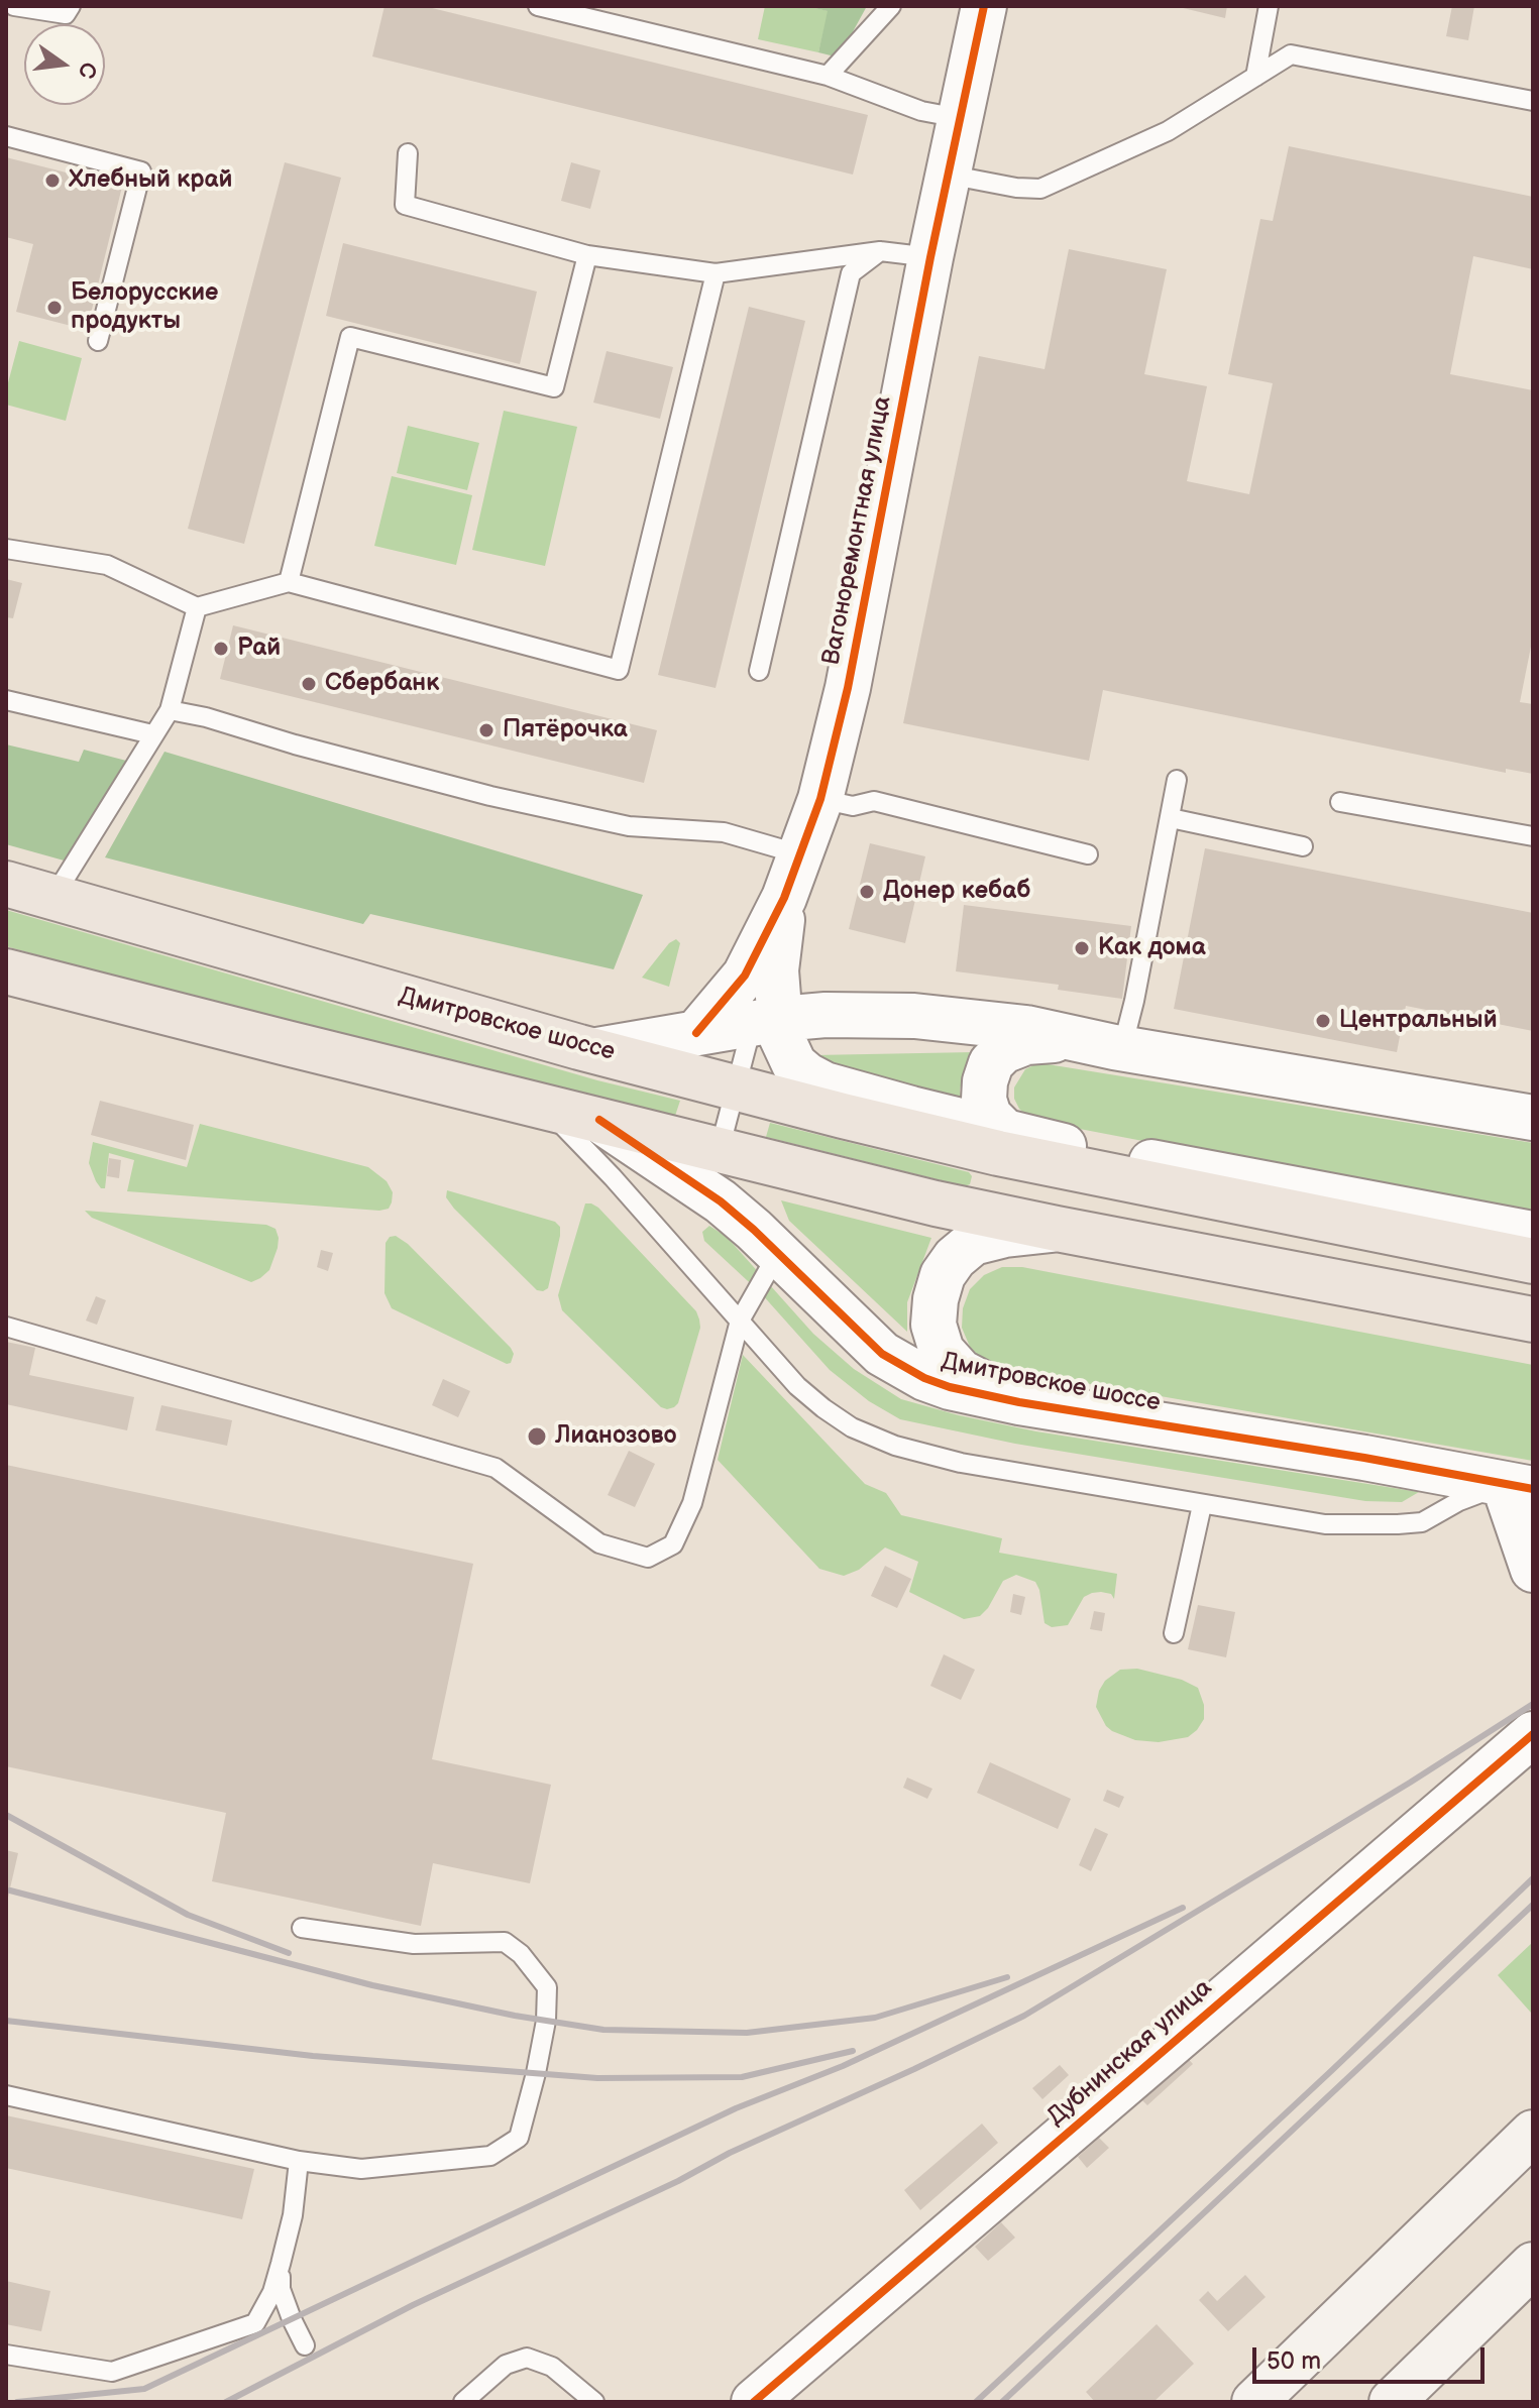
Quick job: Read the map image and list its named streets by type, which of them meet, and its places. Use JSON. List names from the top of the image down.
{
  "streets": {
    "main road": ["Дмитровское шоссе"],
    "street": ["Вагоноремонтная улица", "Дубнинская улица"]
  },
  "places": [
    "Хлебный край",
    "Белорусские продукты",
    "Рай",
    "Сбербанк",
    "Пятёрочка",
    "Донер кебаб",
    "Как дома",
    "Центральный",
    "Лианозово"
  ],
  "scale_bar": "50 m",
  "north": "right"
}
